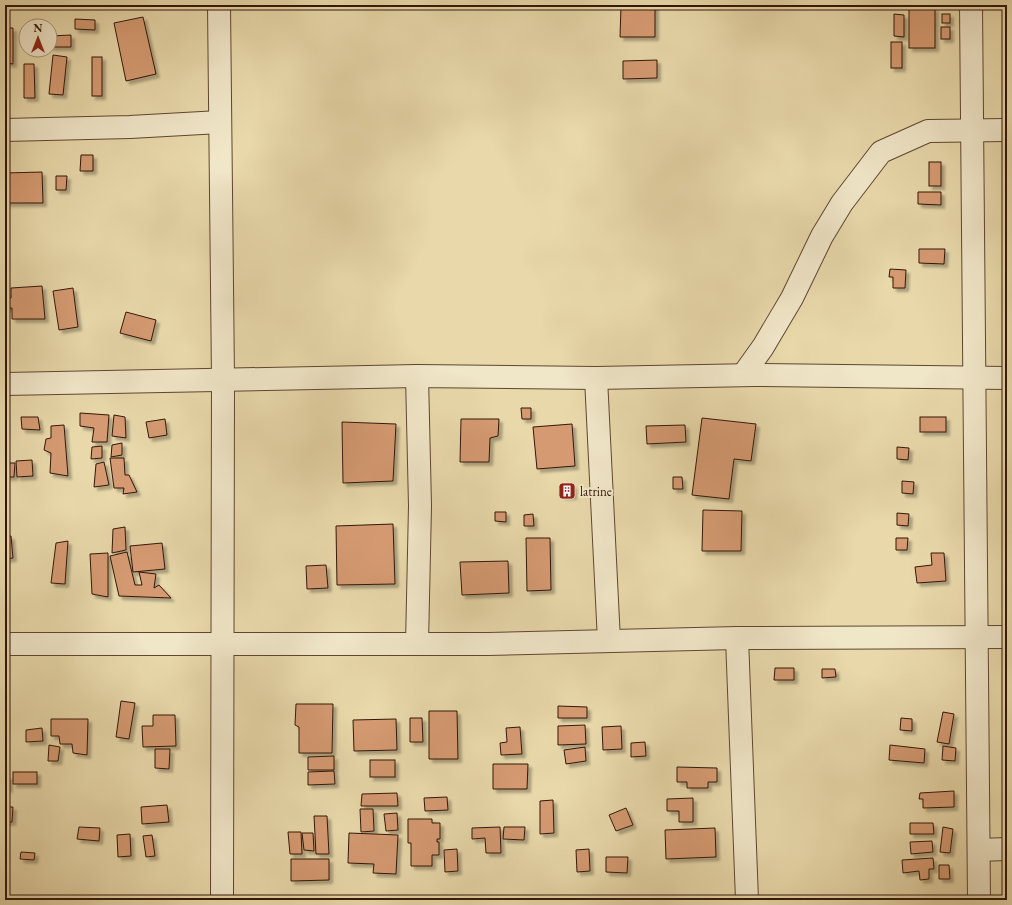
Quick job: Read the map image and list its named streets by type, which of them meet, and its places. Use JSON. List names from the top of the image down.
{
  "places": {
    "building": ["latrine"]
  },
  "north": "top"
}
